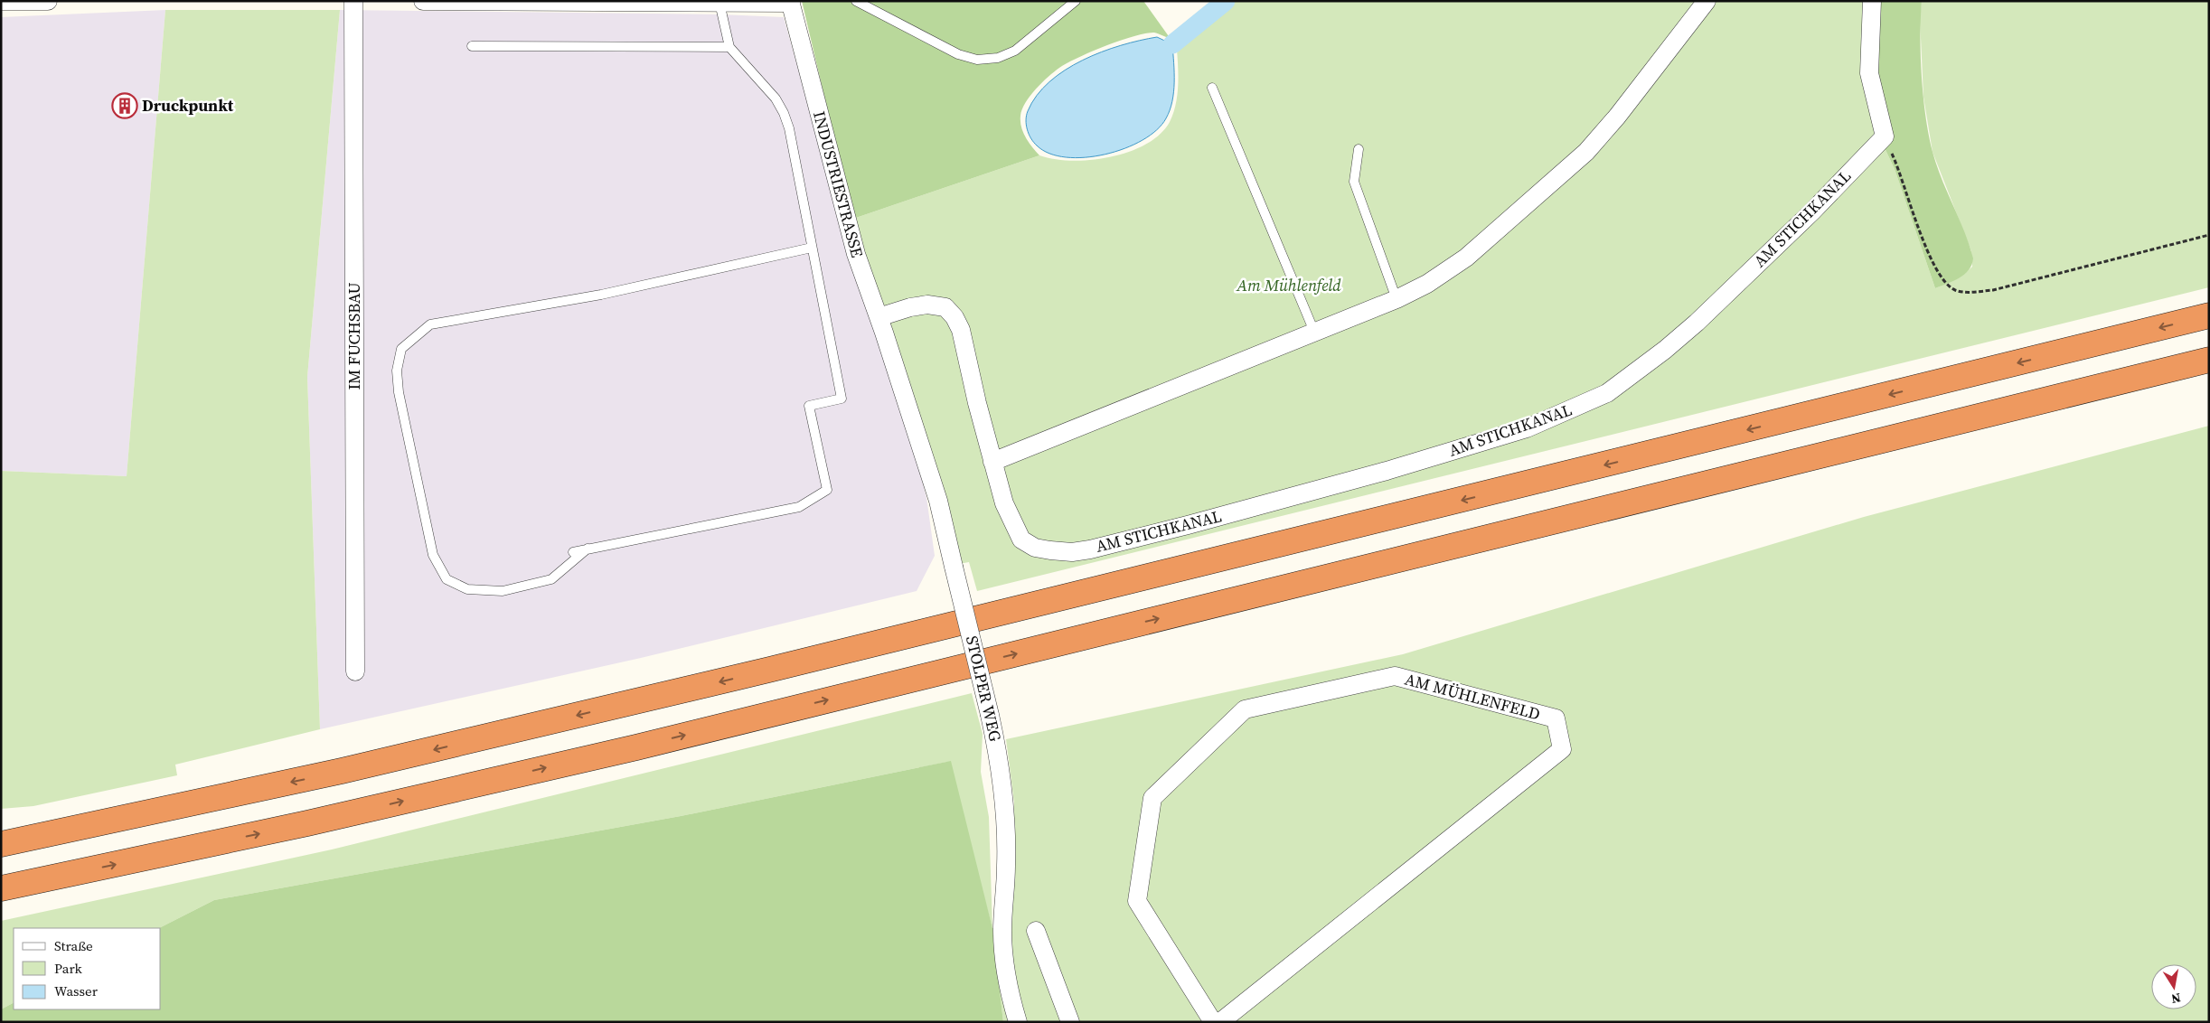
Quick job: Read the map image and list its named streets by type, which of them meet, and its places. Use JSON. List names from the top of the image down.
{
  "streets": {
    "street": [
      "INDUSTRIESTRASSE",
      "AM STICHKANAL",
      "IM FUCHSBAU",
      "STOLPER WEG",
      "AM MÜHLENFELD"
    ]
  },
  "crossings": [
    ["INDUSTRIESTRASSE", "AM STICHKANAL"],
    ["INDUSTRIESTRASSE", "STOLPER WEG"]
  ],
  "parks": ["Am Mühlenfeld"],
  "places": {
    "building": ["Druckpunkt"]
  },
  "legend": ["Straße", "Park", "Wasser"],
  "north": "bottom"
}
